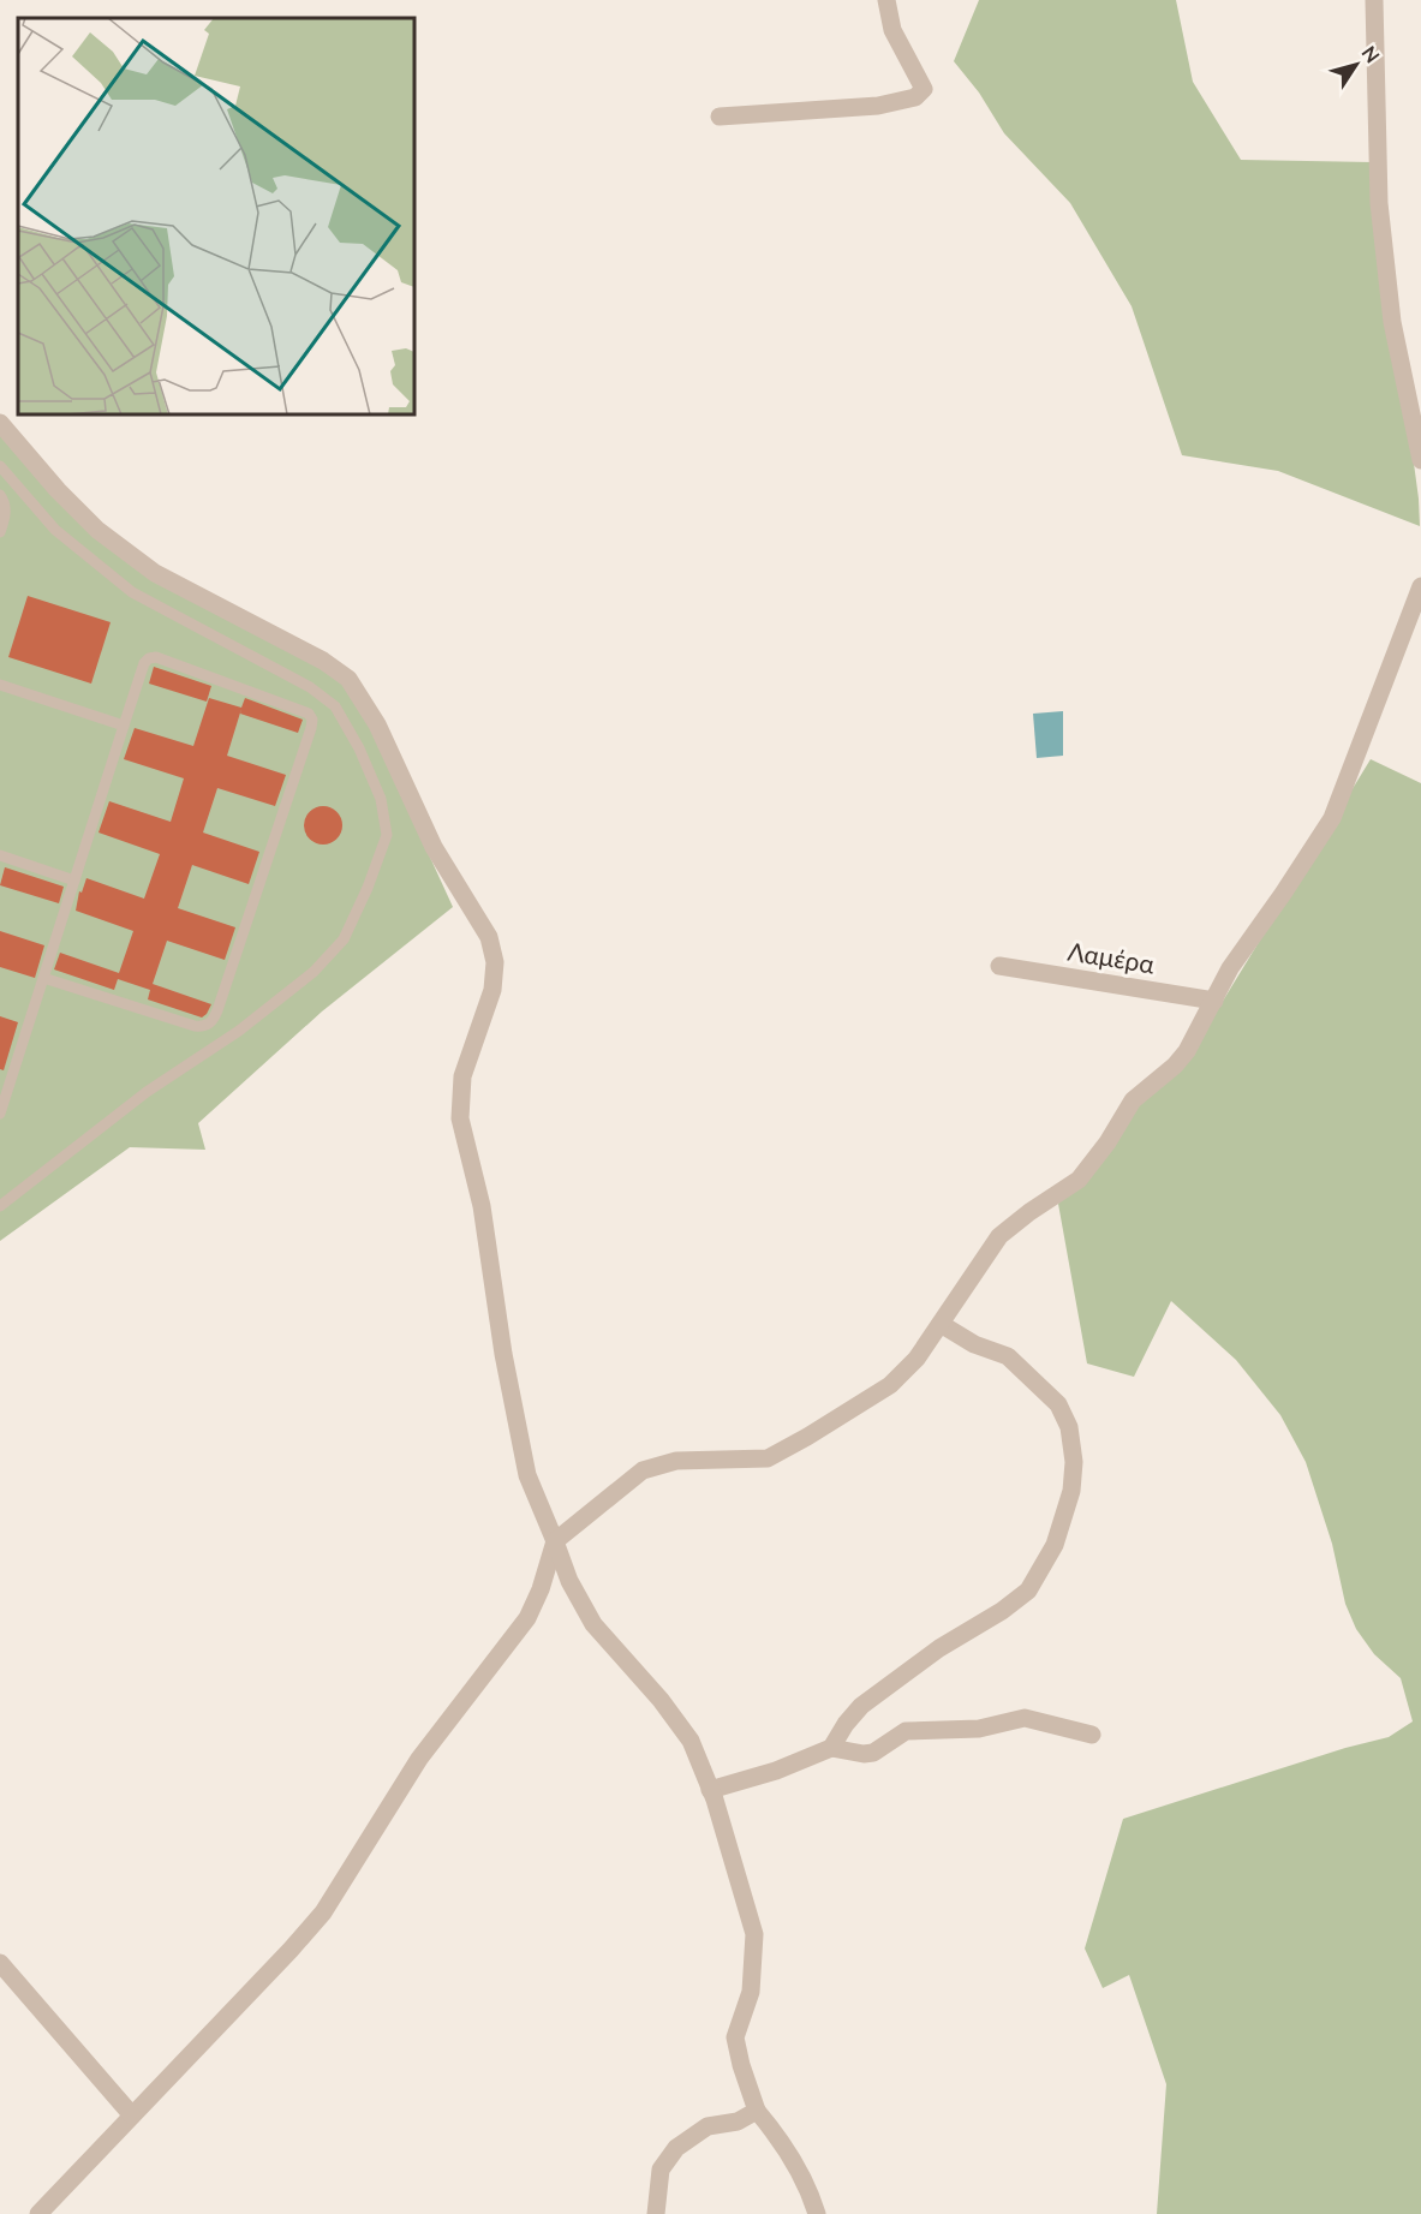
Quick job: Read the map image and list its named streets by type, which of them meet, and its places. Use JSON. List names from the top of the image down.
{
  "streets": {
    "street": ["Λαμέρα"]
  },
  "north": "top right"
}
